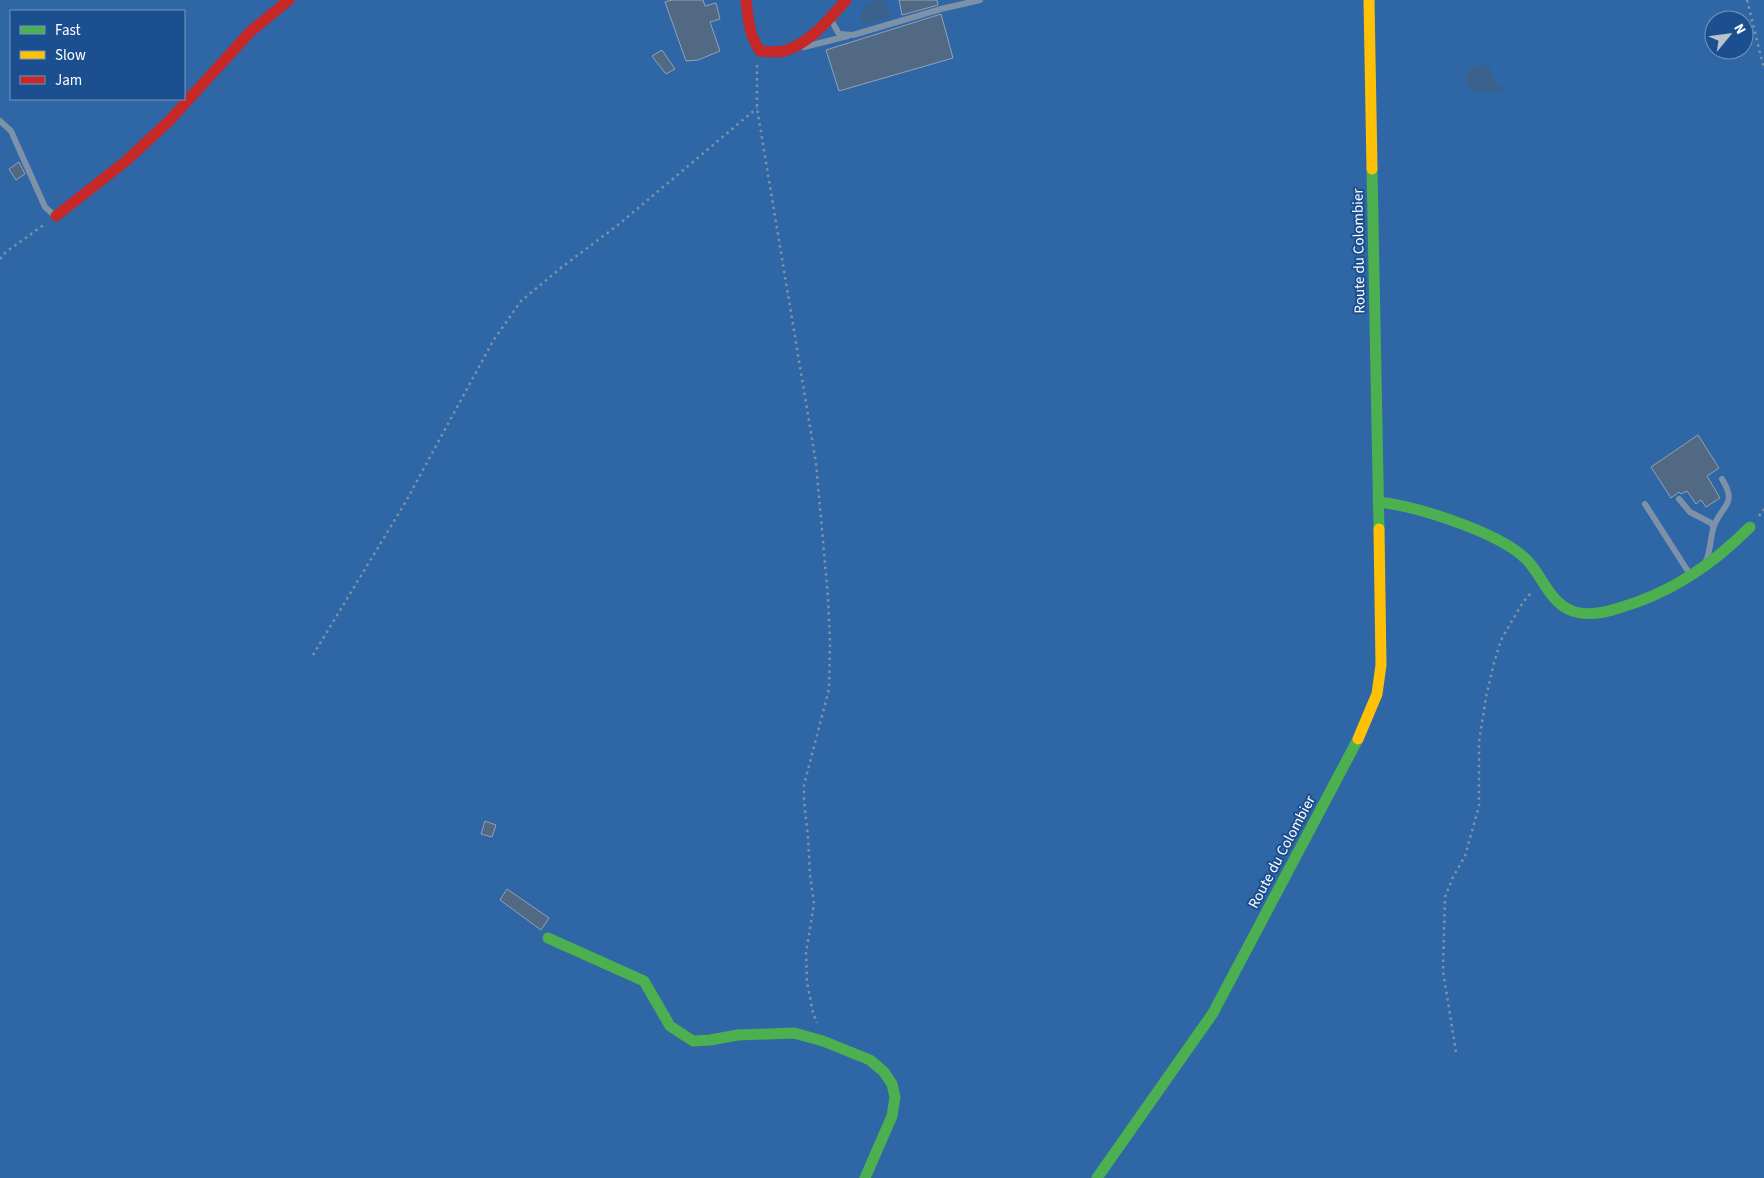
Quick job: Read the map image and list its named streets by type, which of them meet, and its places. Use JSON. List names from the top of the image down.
{
  "streets": {
    "street": ["Route du Colombier"]
  },
  "legend": ["Fast", "Slow", "Jam"],
  "north": "top right"
}
